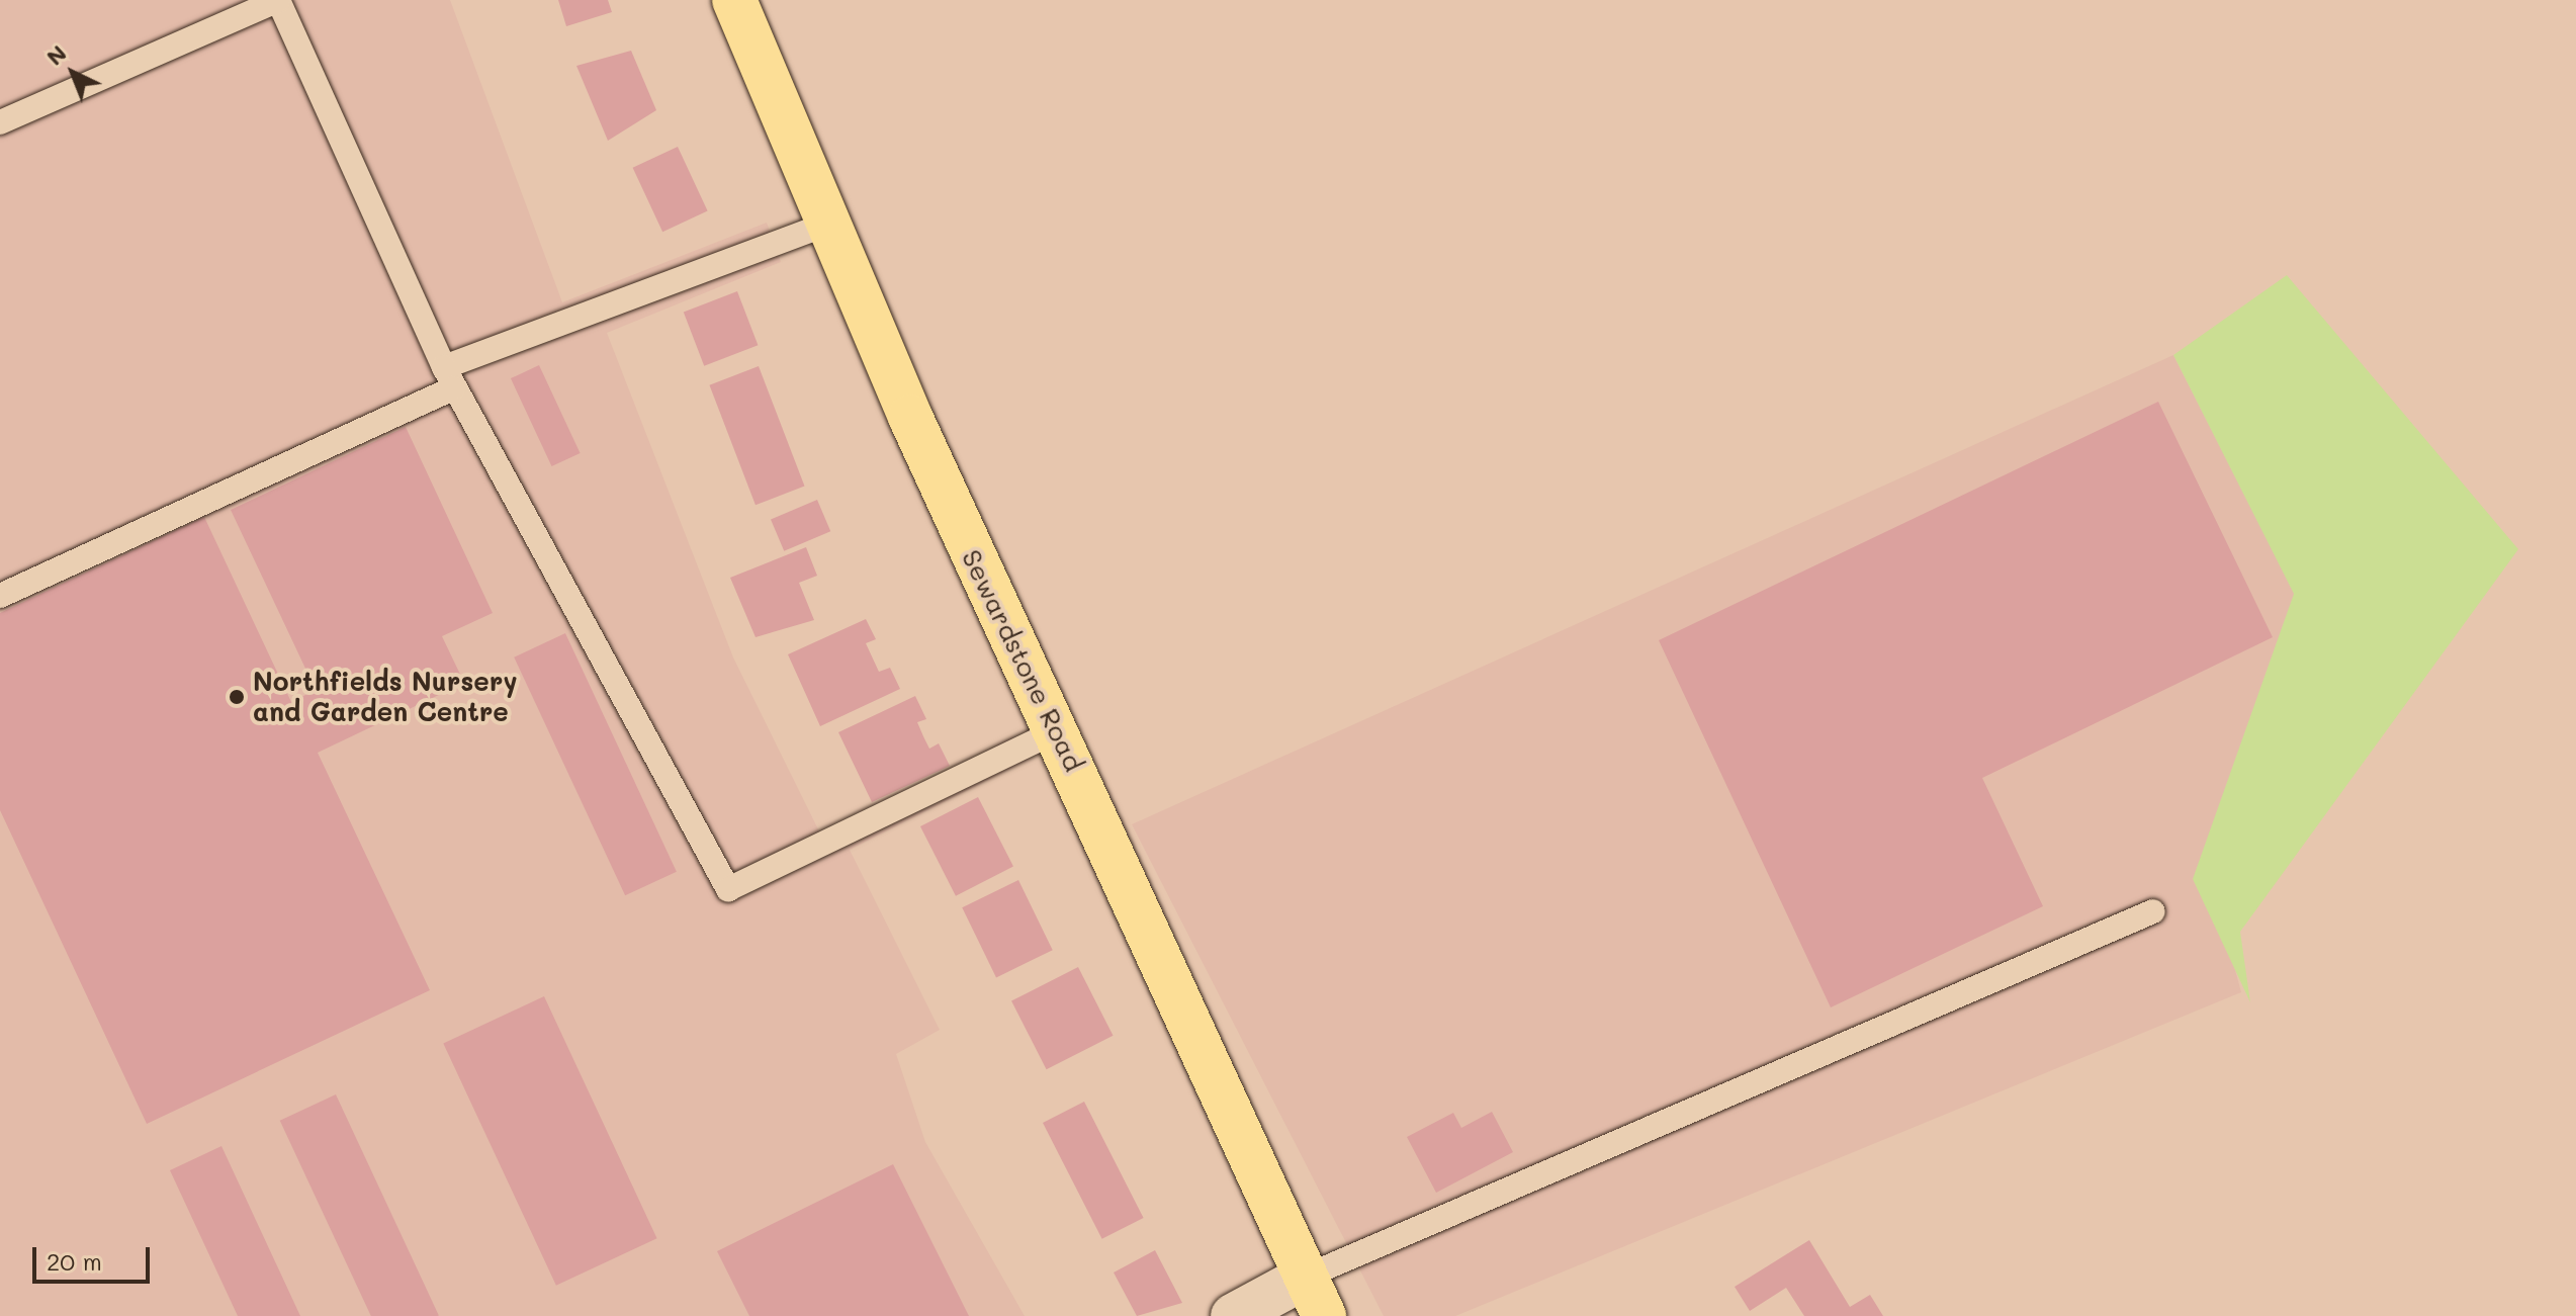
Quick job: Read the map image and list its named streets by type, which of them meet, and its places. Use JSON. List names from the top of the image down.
{
  "streets": {
    "main road": ["Sewardstone Road"]
  },
  "places": ["Northfields Nursery and Garden Centre"],
  "scale_bar": "20 m",
  "north": "top left"
}
